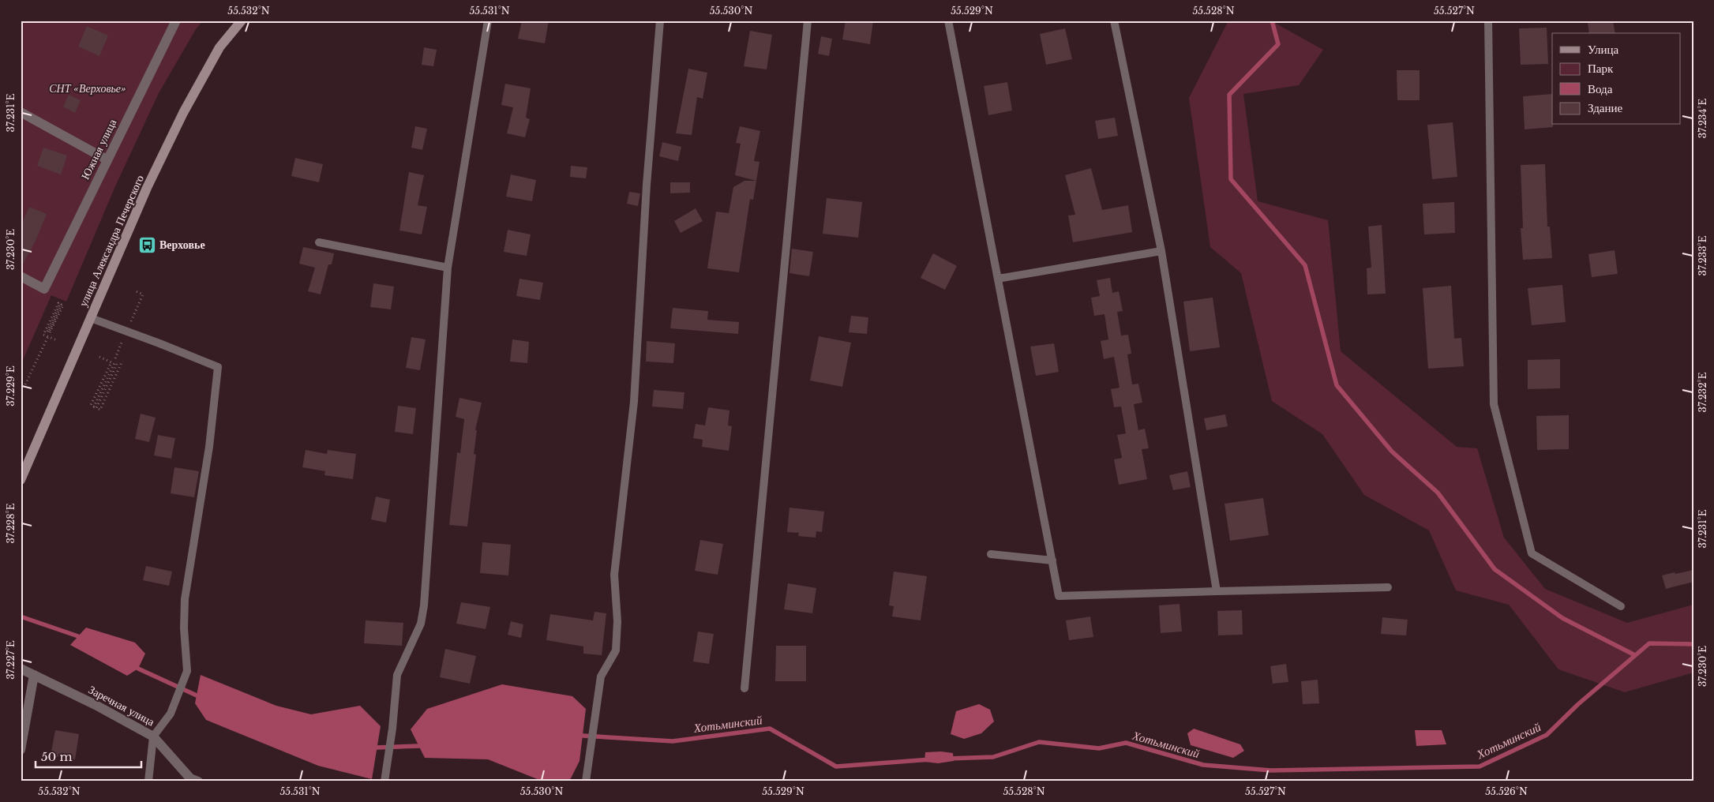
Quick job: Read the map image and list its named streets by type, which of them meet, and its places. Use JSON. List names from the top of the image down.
{
  "streets": {
    "main road": ["улица Александра Печерского"],
    "street": ["Южная улица", "Заречная улица"]
  },
  "water": ["Хотьминский"],
  "parks": ["СНТ «Верховье»"],
  "places": {
    "bus stop": ["Верховье"]
  },
  "legend": [
    "Улица",
    "Парк",
    "Вода",
    "Здание"
  ],
  "scale_bar": "50 m",
  "coordinates": [
    "55.532°N",
    "55.531°N",
    "55.530°N",
    "55.529°N",
    "55.528°N",
    "55.527°N",
    "37.231°E",
    "37.234°E",
    "37.230°E",
    "37.233°E",
    "37.229°E",
    "37.232°E",
    "37.228°E",
    "37.227°E",
    "55.526°N"
  ]
}
